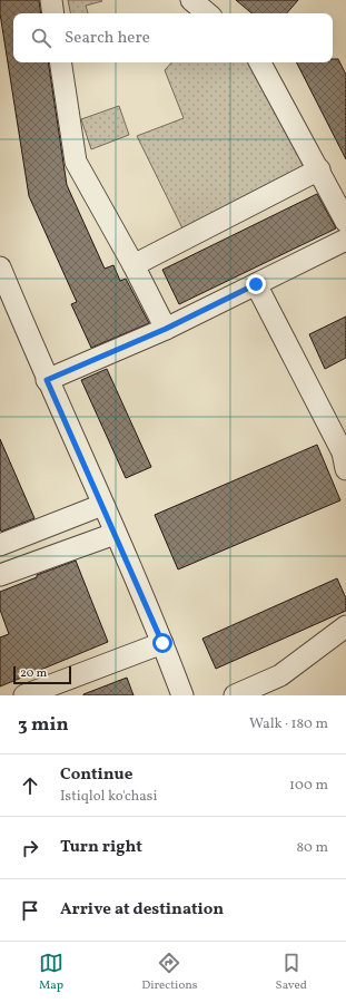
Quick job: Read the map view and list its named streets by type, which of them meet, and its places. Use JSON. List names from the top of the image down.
{
  "scale_bar": "20 m",
  "page": {
    "search": "Search here",
    "scale": "20 m",
    "heading": ["3 min", "Walk · 180 m"],
    "list": [
      ["Continue", "Istiqlol ko'chasi", "100 m"],
      ["Turn right", "80 m"],
      "Arrive at destination"
    ],
    "nav": ["Map", "Directions", "Saved"]
  }
}
